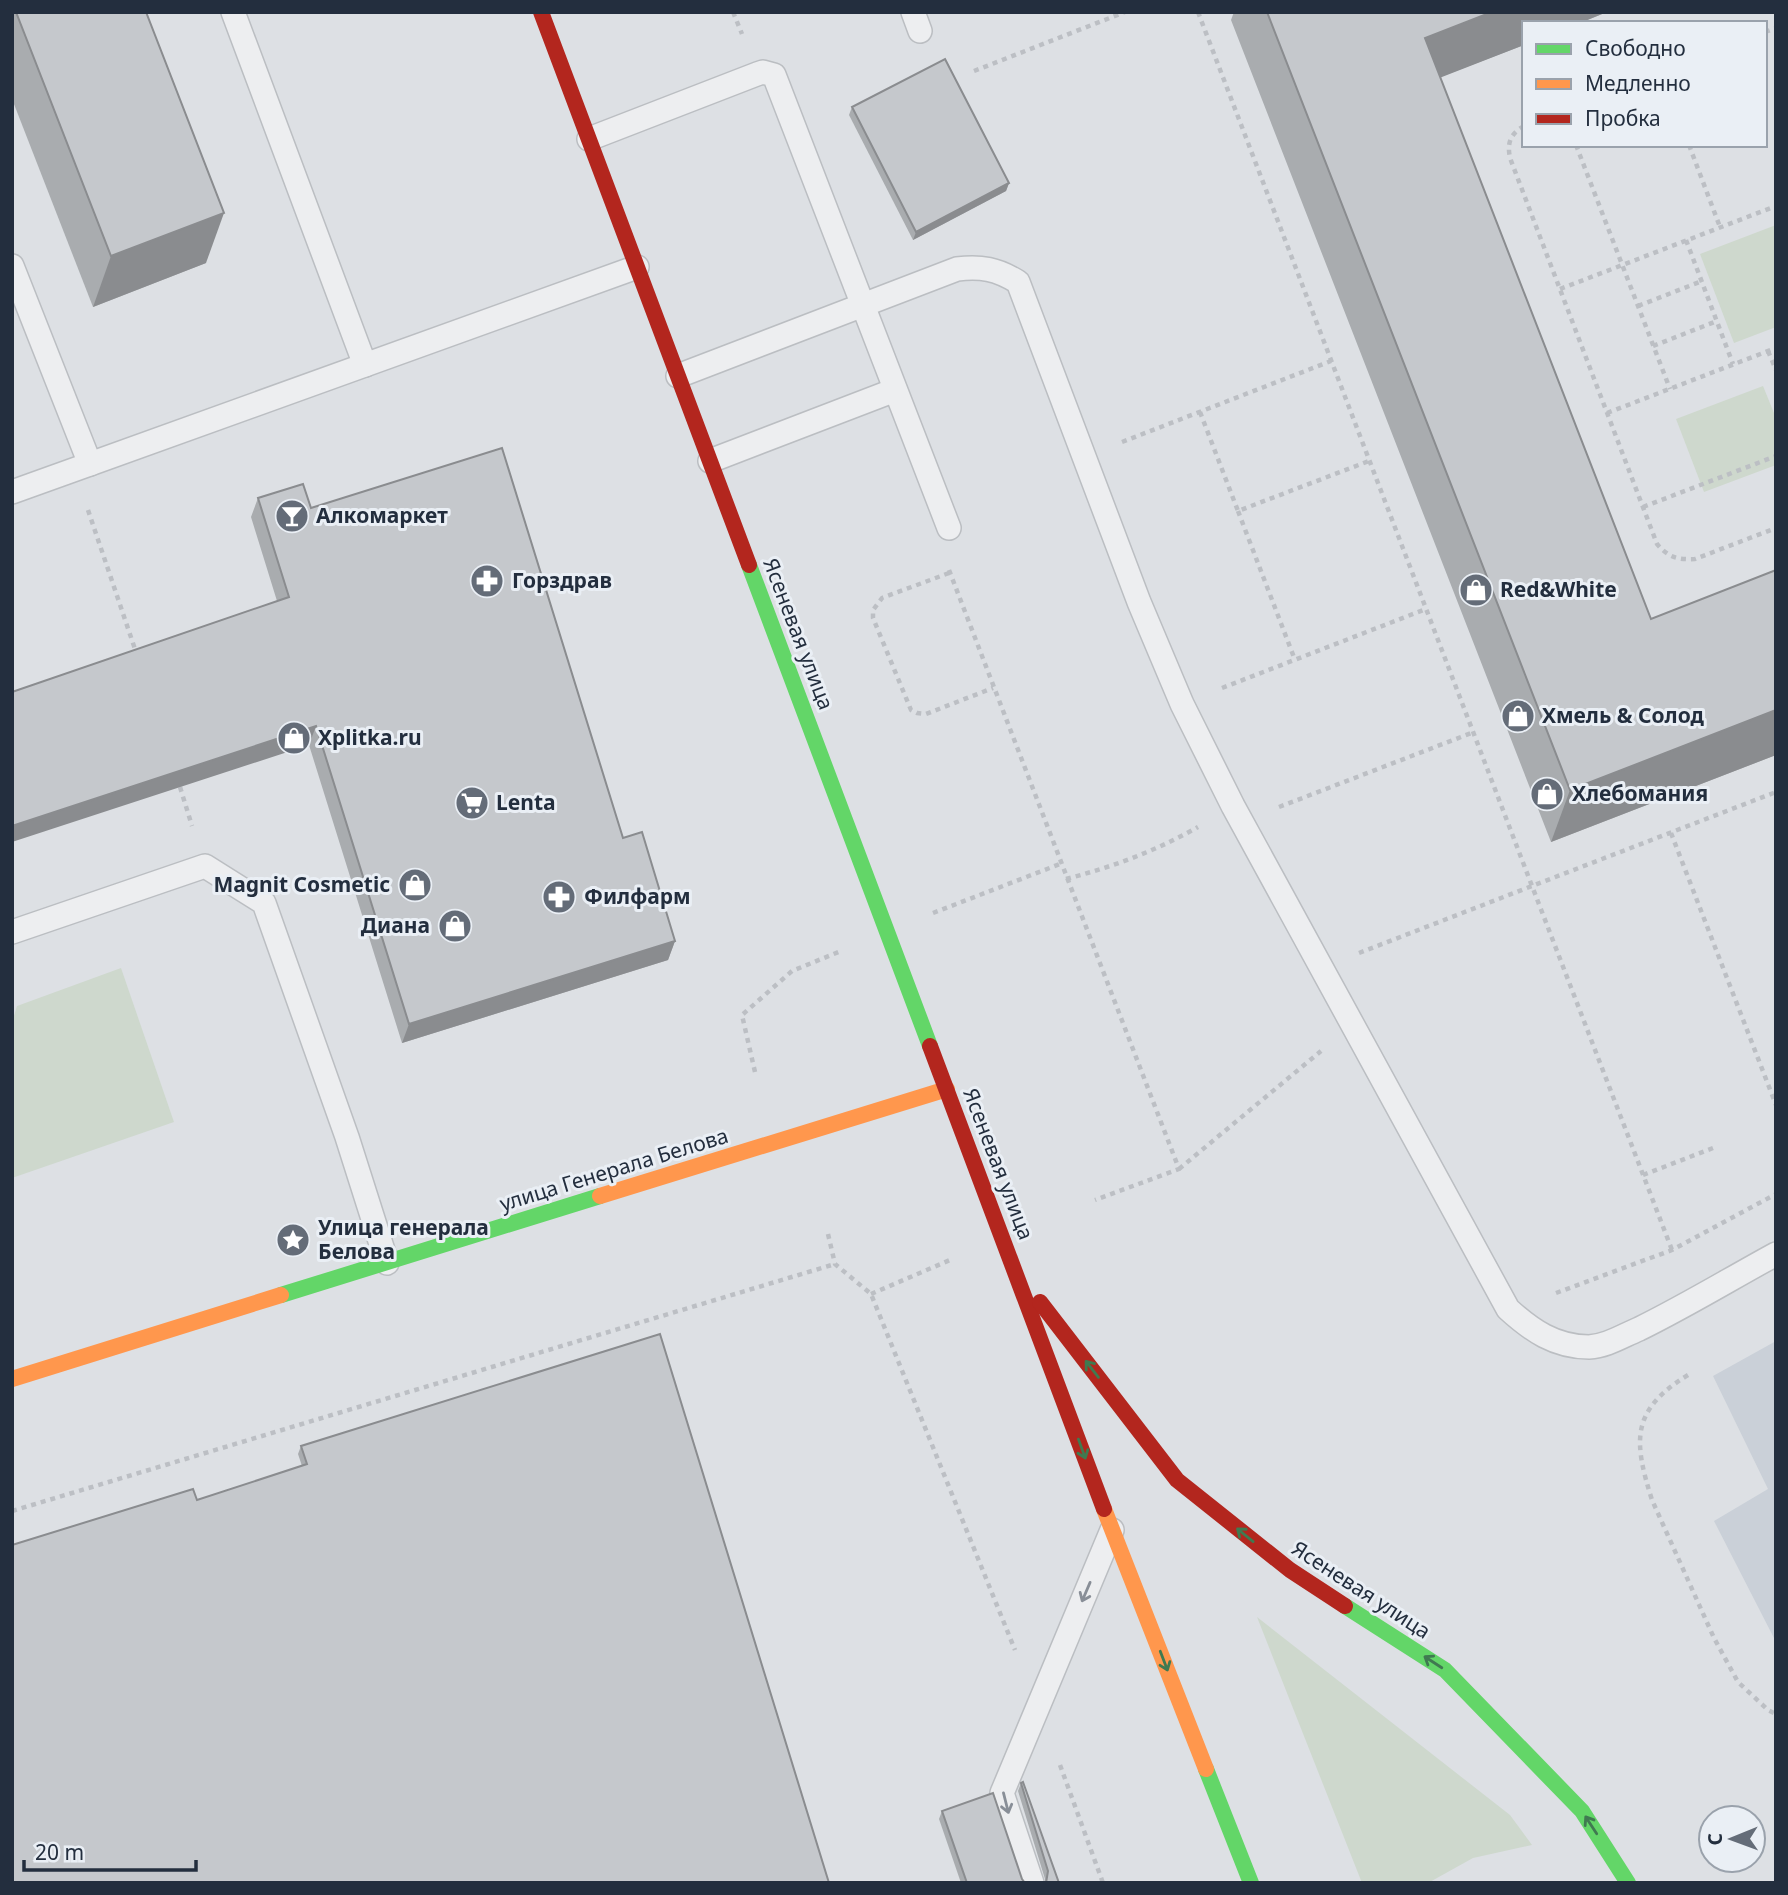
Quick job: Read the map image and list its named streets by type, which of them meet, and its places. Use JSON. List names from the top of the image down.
{
  "streets": {
    "main road": ["Ясеневая улица", "улица Генерала Белова"]
  },
  "crossings": [
    ["Ясеневая улица", "улица Генерала Белова"]
  ],
  "places": {
    "bar": ["Алкомаркет"],
    "pharmacy": ["Горздрав", "Филфарм"],
    "shop": [
      "Red&White",
      "Хмель & Солод",
      "Xplitka.ru",
      "Хлебомания",
      "Magnit Cosmetic",
      "Диана"
    ],
    "supermarket": ["Lenta"],
    "place": ["Улица генерала Белова"]
  },
  "legend": ["Свободно", "Медленно", "Пробка"],
  "scale_bar": "20 m",
  "north": "left"
}
